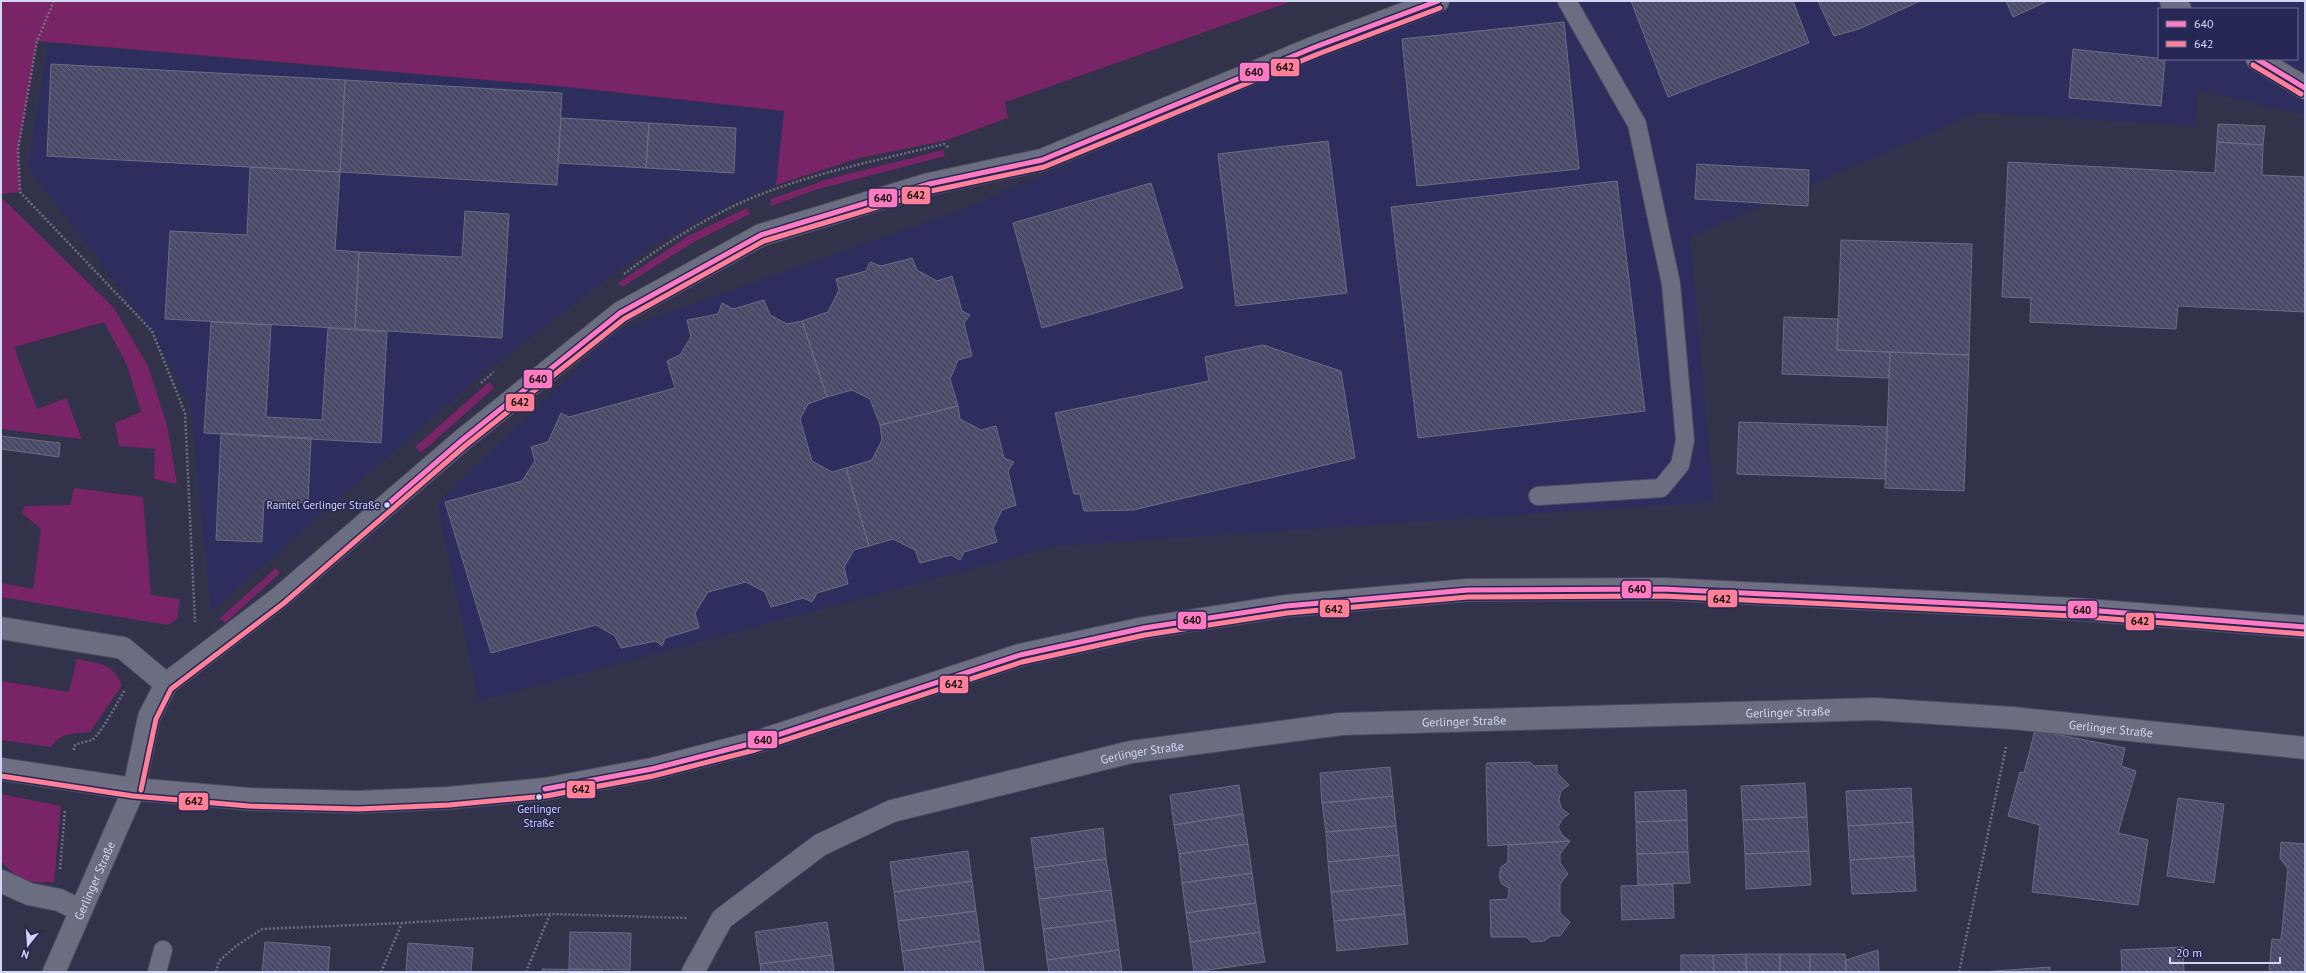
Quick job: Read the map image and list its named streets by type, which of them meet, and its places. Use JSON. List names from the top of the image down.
{
  "streets": {
    "street": ["Gerlinger Straße"]
  },
  "places": ["Ramtel Gerlinger Straße", "Gerlinger Straße"],
  "lines": ["transit line 640", "transit line 642"],
  "legend": ["640", "642"],
  "scale_bar": "20 m",
  "north": "bottom"
}
